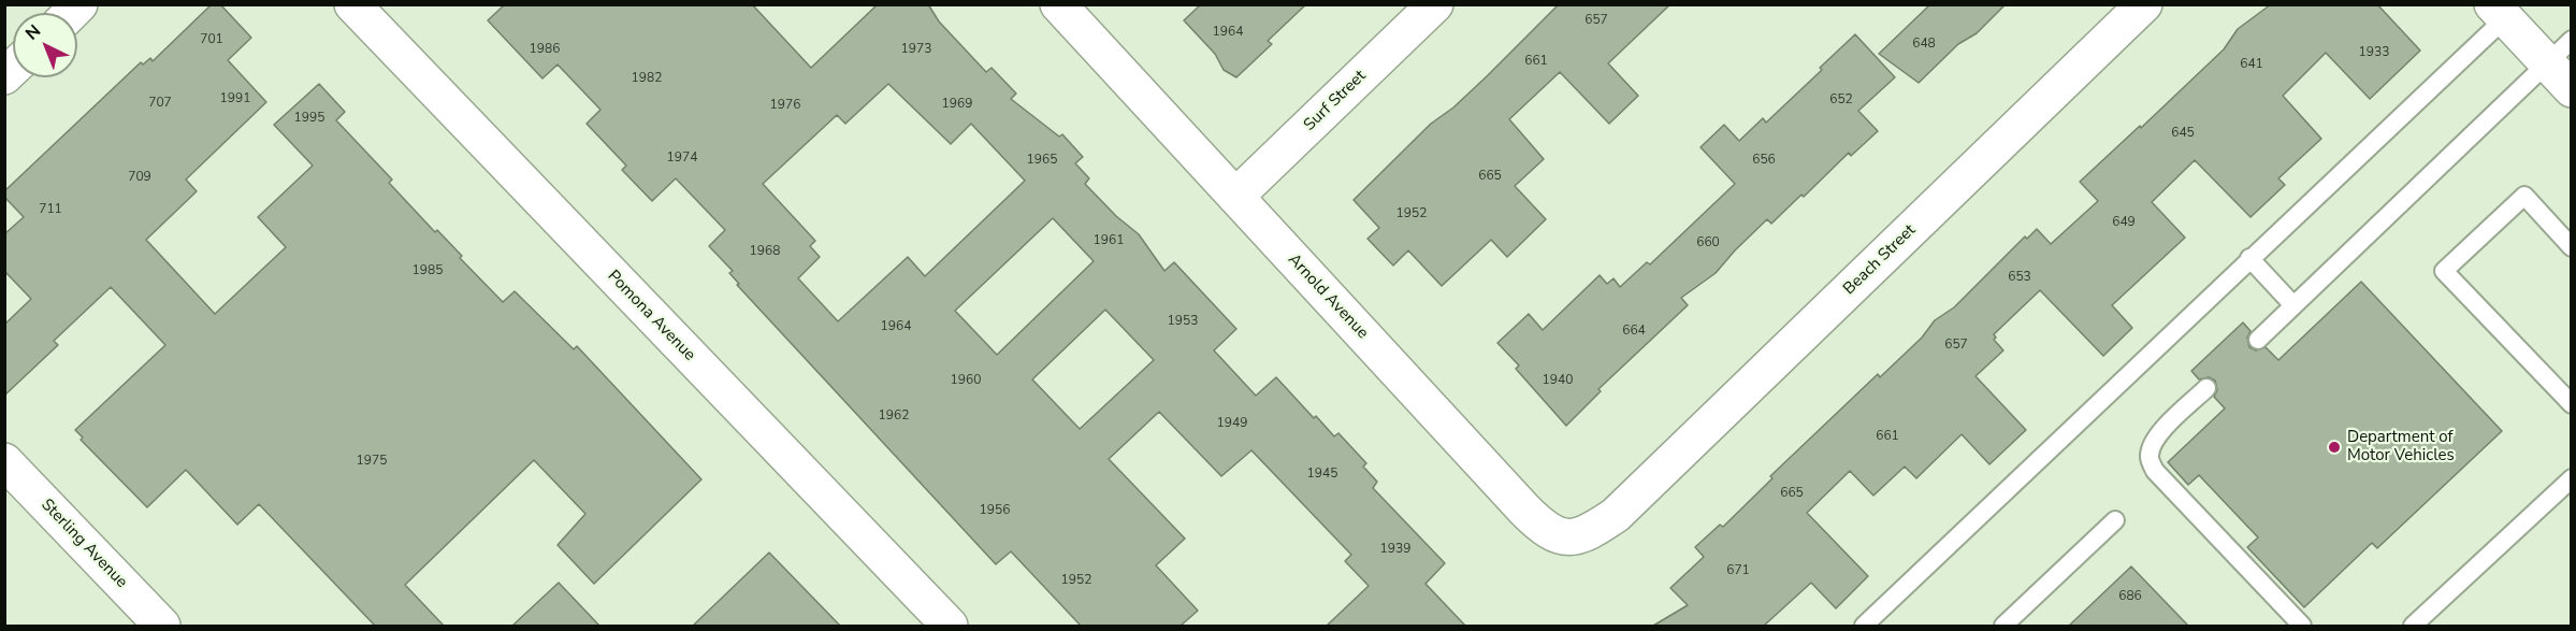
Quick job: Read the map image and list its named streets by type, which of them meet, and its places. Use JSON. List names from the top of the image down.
{
  "streets": {
    "street": [
      "Surf Street",
      "Beach Street",
      "Arnold Avenue",
      "Pomona Avenue",
      "Sterling Avenue"
    ]
  },
  "crossings": [
    ["Surf Street", "Arnold Avenue"],
    ["Beach Street", "Arnold Avenue"]
  ],
  "places": ["Department of Motor Vehicles"],
  "house_numbers": [
    "657",
    "1964",
    "701",
    "648",
    "1986",
    "1973",
    "1933",
    "661",
    "641",
    "1982",
    "1991",
    "652",
    "707",
    "1969",
    "1976",
    "1995",
    "645",
    "1974",
    "1965",
    "656",
    "665",
    "709",
    "711",
    "1952",
    "649",
    "1961",
    "660",
    "1968",
    "1985",
    "653",
    "1953",
    "1964",
    "664",
    "657",
    "1960",
    "1940",
    "1962",
    "1949",
    "661",
    "1975",
    "1945",
    "665",
    "1956",
    "1939",
    "671",
    "1952",
    "686"
  ],
  "north": "top left"
}
